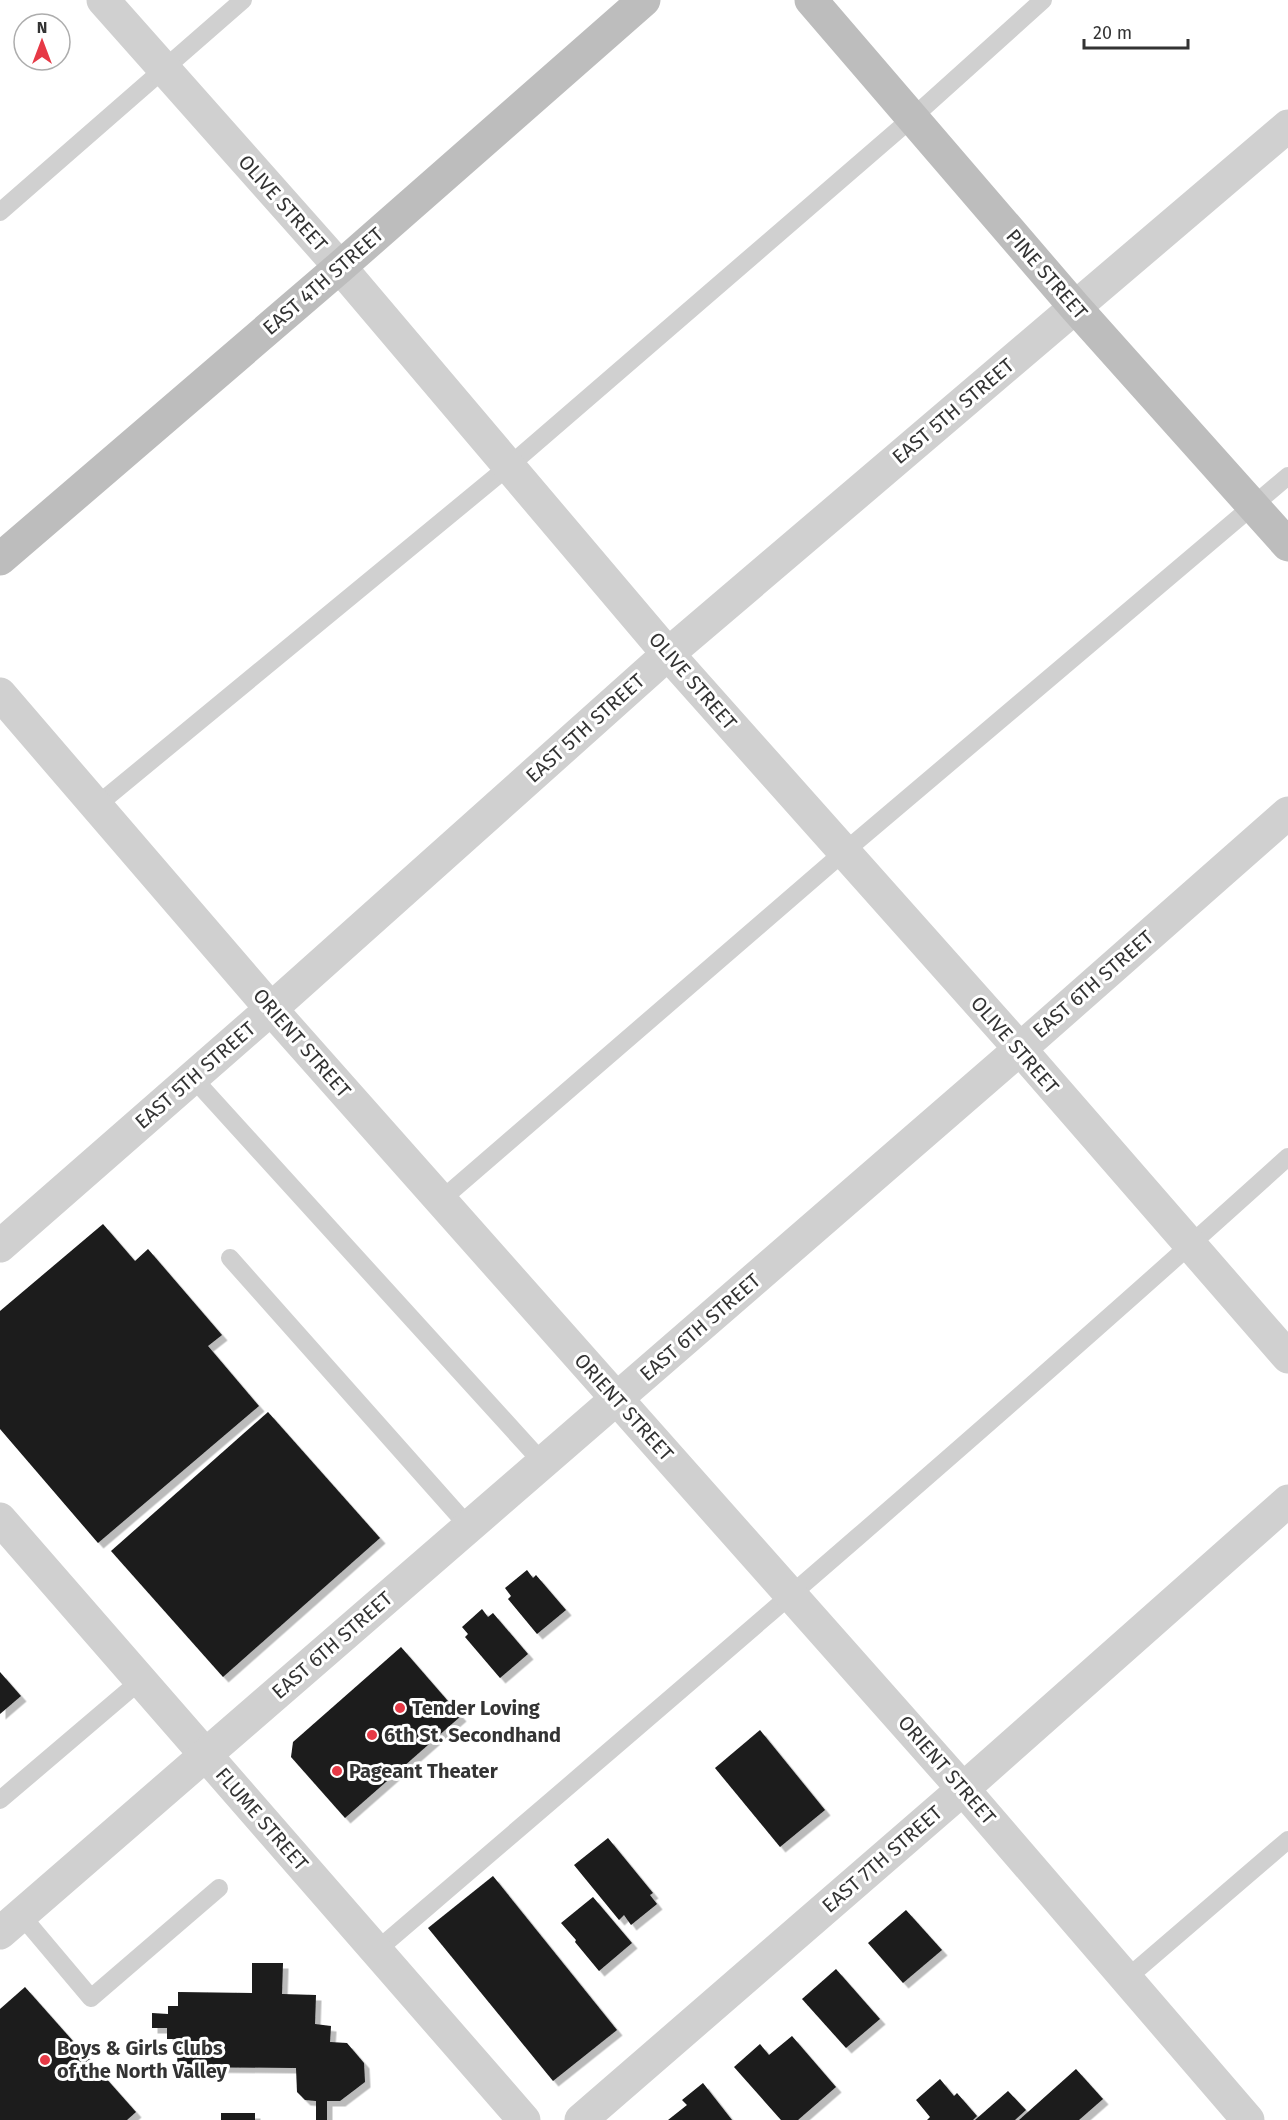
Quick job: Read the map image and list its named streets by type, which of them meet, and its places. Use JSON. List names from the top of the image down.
{
  "streets": {
    "street": [
      "OLIVE STREET",
      "PINE STREET",
      "EAST 4TH STREET",
      "EAST 5TH STREET",
      "EAST 6TH STREET",
      "ORIENT STREET",
      "FLUME STREET",
      "EAST 7TH STREET"
    ]
  },
  "crossings": [
    ["OLIVE STREET", "EAST 4TH STREET"],
    ["OLIVE STREET", "EAST 5TH STREET"],
    ["OLIVE STREET", "EAST 6TH STREET"],
    ["PINE STREET", "EAST 5TH STREET"],
    ["EAST 5TH STREET", "ORIENT STREET"],
    ["EAST 6TH STREET", "ORIENT STREET"],
    ["EAST 6TH STREET", "FLUME STREET"],
    ["ORIENT STREET", "EAST 7TH STREET"]
  ],
  "places": [
    "Tender Loving",
    "6th St. Secondhand",
    "Pageant Theater",
    "Boys & Girls Clubs of the North Valley"
  ],
  "scale_bar": "20 m",
  "north": "top"
}
